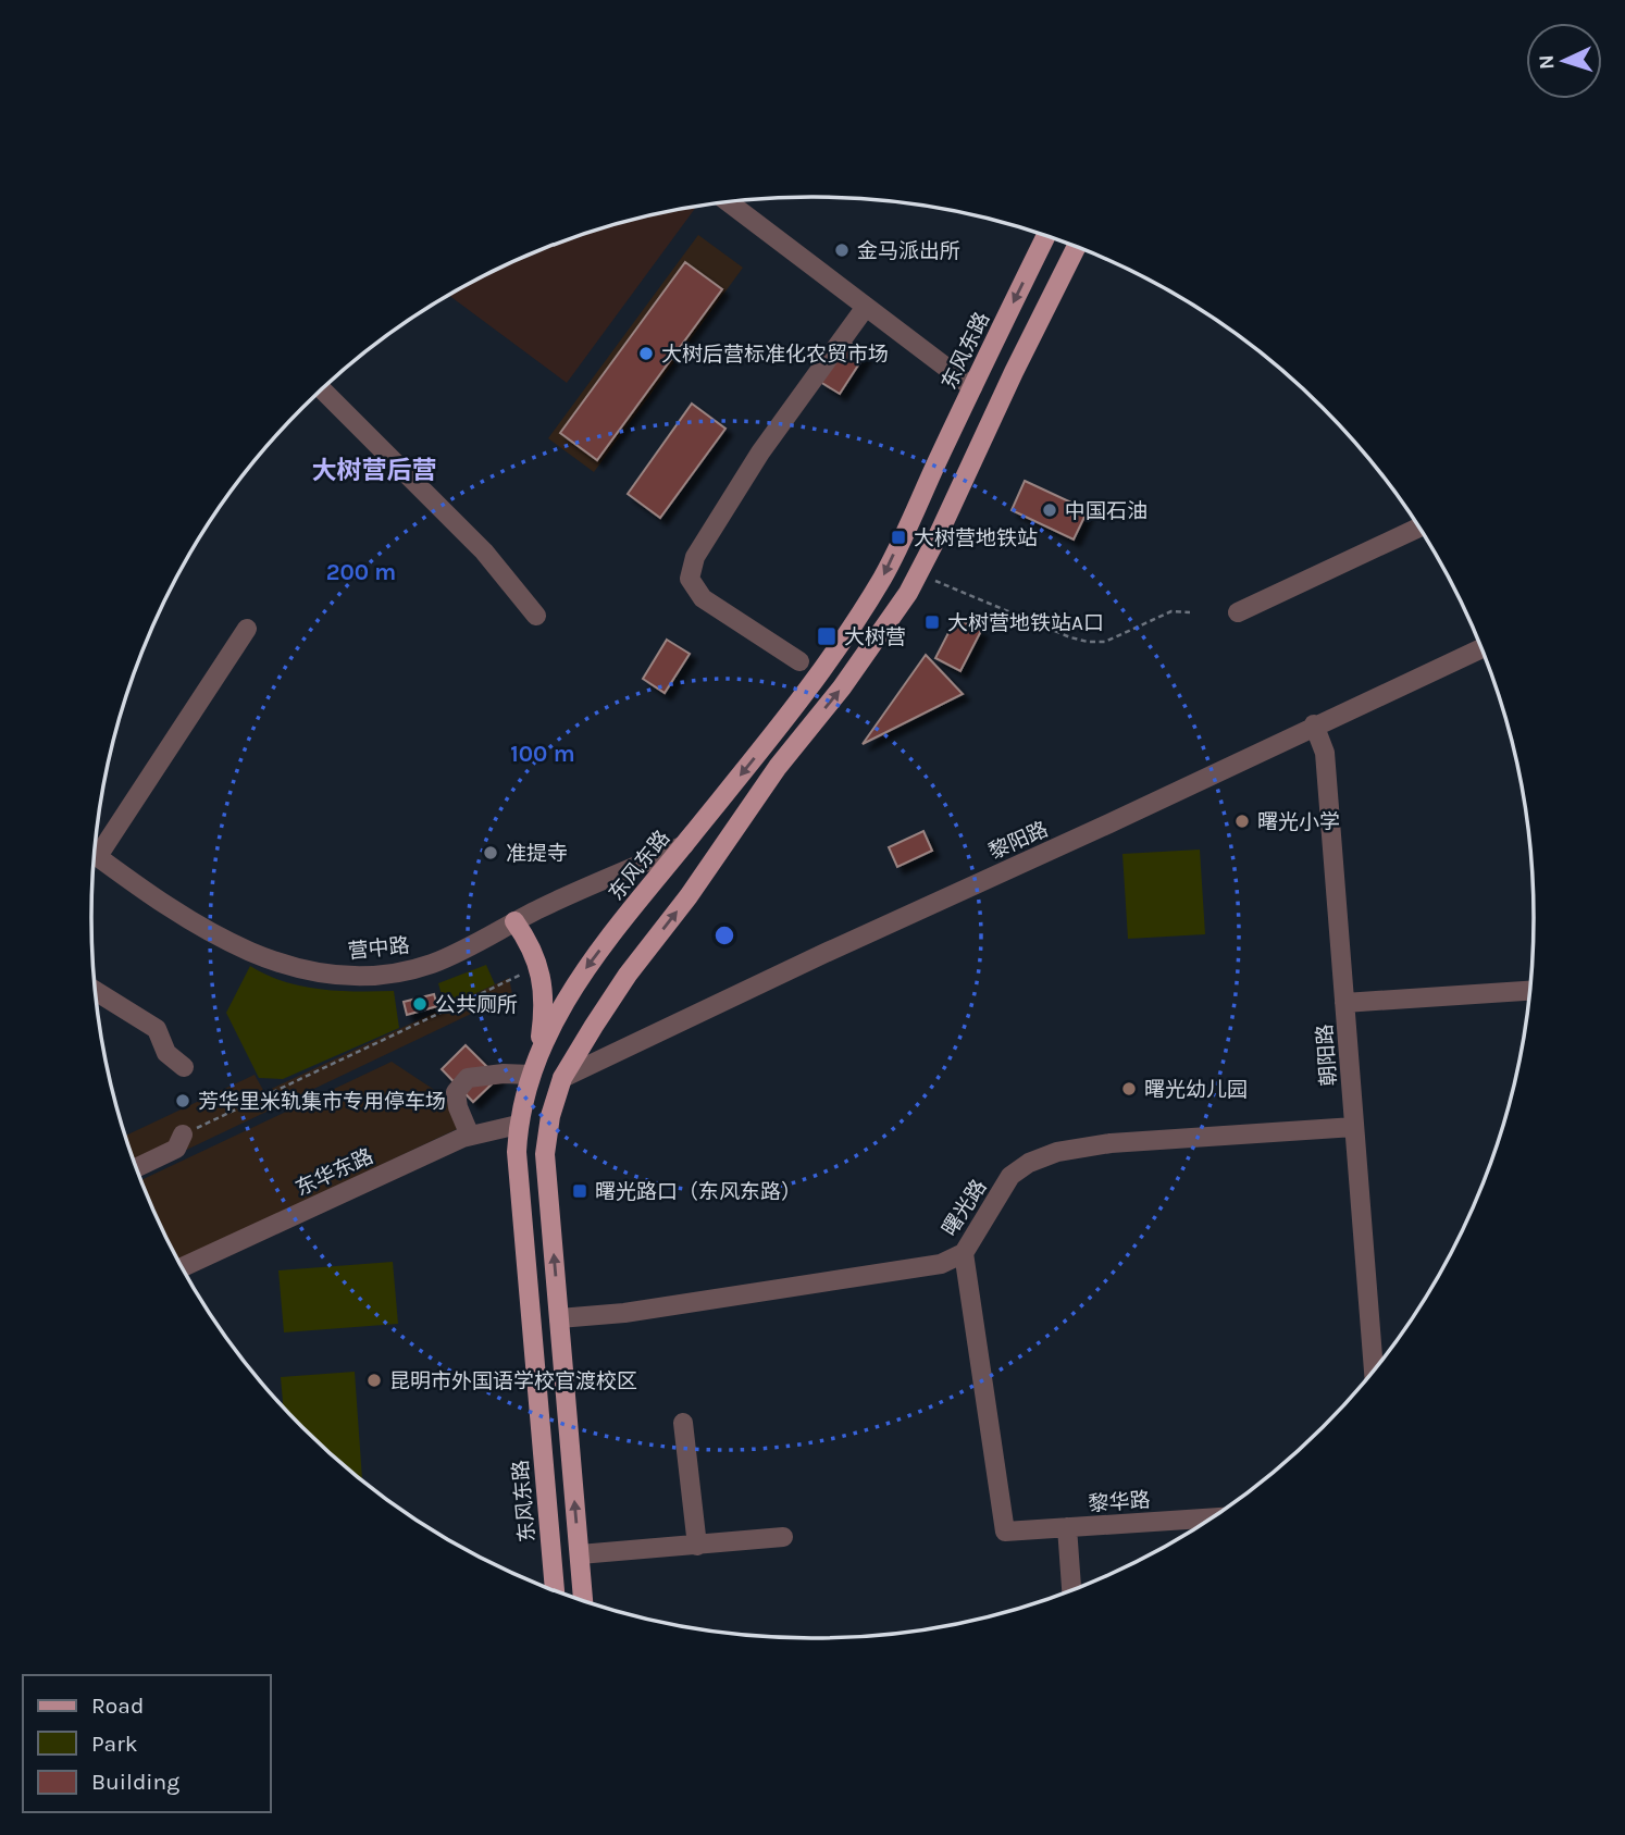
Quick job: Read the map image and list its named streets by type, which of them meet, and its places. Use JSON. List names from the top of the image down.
{
  "streets": {
    "main road": ["东风东路"],
    "street": [
      "黎阳路",
      "营中路",
      "朝阳路",
      "东华东路",
      "曙光路",
      "黎华路"
    ]
  },
  "crossings": [
    ["东风东路", "营中路"],
    ["东风东路", "东华东路"],
    ["黎阳路", "朝阳路"],
    ["朝阳路", "曙光路"],
    ["曙光路", "黎华路"]
  ],
  "districts": ["大树营后营"],
  "places": {
    "other": [
      "金马派出所",
      "大树后营标准化农贸市场",
      "中国石油",
      "曙光小学",
      "准提寺",
      "公共厕所",
      "曙光幼儿园",
      "芳华里米轨集市专用停车场",
      "昆明市外国语学校官渡校区"
    ],
    "transit": [
      "大树营地铁站",
      "大树营地铁站A口",
      "大树营",
      "曙光路口（东风东路）"
    ]
  },
  "legend": ["Road", "Park", "Building"],
  "north": "left",
  "rings": ["200 m", "100 m"]
}
